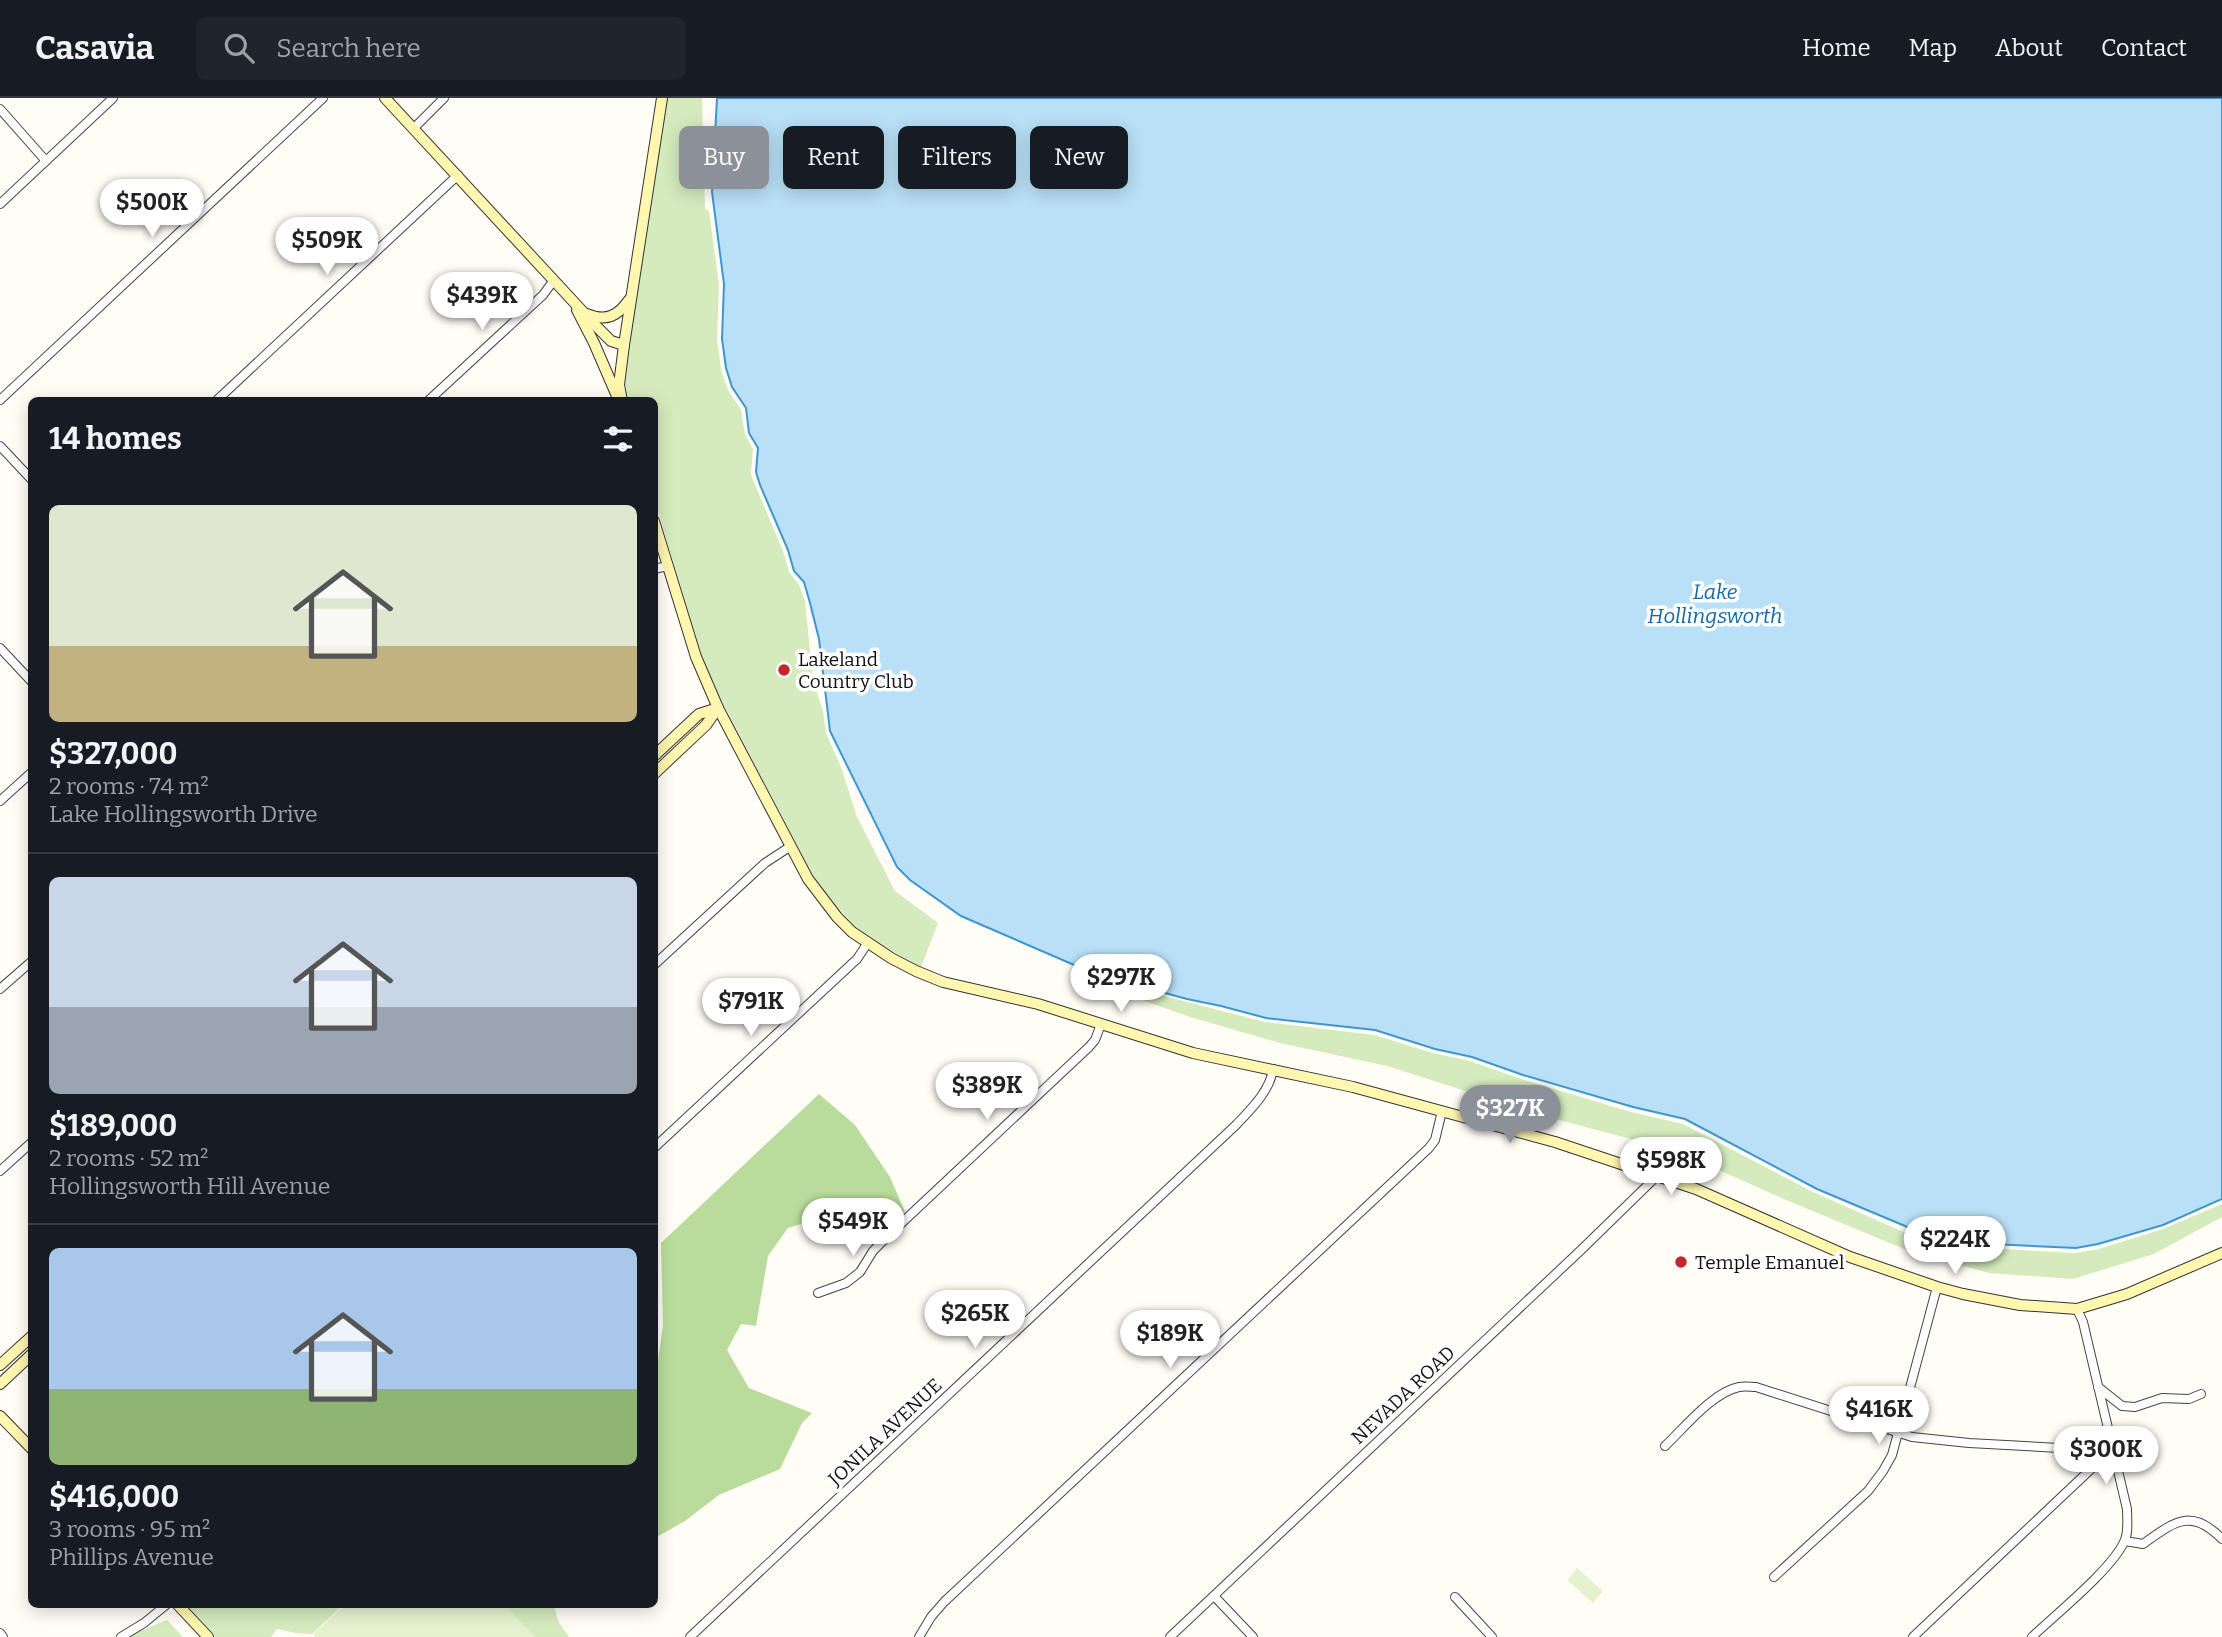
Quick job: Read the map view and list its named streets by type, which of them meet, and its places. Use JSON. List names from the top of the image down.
{
  "streets": {
    "street": ["NEVADA ROAD", "JONILA AVENUE"]
  },
  "water": ["Lake Hollingsworth"],
  "places": ["Lakeland Country Club", "Temple Emanuel"],
  "page": {
    "header": "Casavia",
    "search": "Search here",
    "nav": [
      "Home",
      "Map",
      "About",
      "Contact"
    ],
    "chip": [
      "Buy",
      "Rent",
      "Filters",
      "New"
    ],
    "price": [
      "$500K",
      "$509K",
      "$439K",
      "$297K",
      "$791K",
      "$389K",
      "$327K",
      "$598K",
      "$549K",
      "$224K",
      "$265K",
      "$189K",
      "$416K",
      "$300K"
    ],
    "heading": "14 homes",
    "list": [
      {
        "name": "$327,000",
        "note": "2 rooms · 74 m² · Lake Hollingsworth Drive"
      },
      {
        "name": "$189,000",
        "note": "2 rooms · 52 m² · Hollingsworth Hill Avenue"
      },
      {
        "name": "$416,000",
        "note": "3 rooms · 95 m² · Phillips Avenue"
      }
    ]
  }
}
